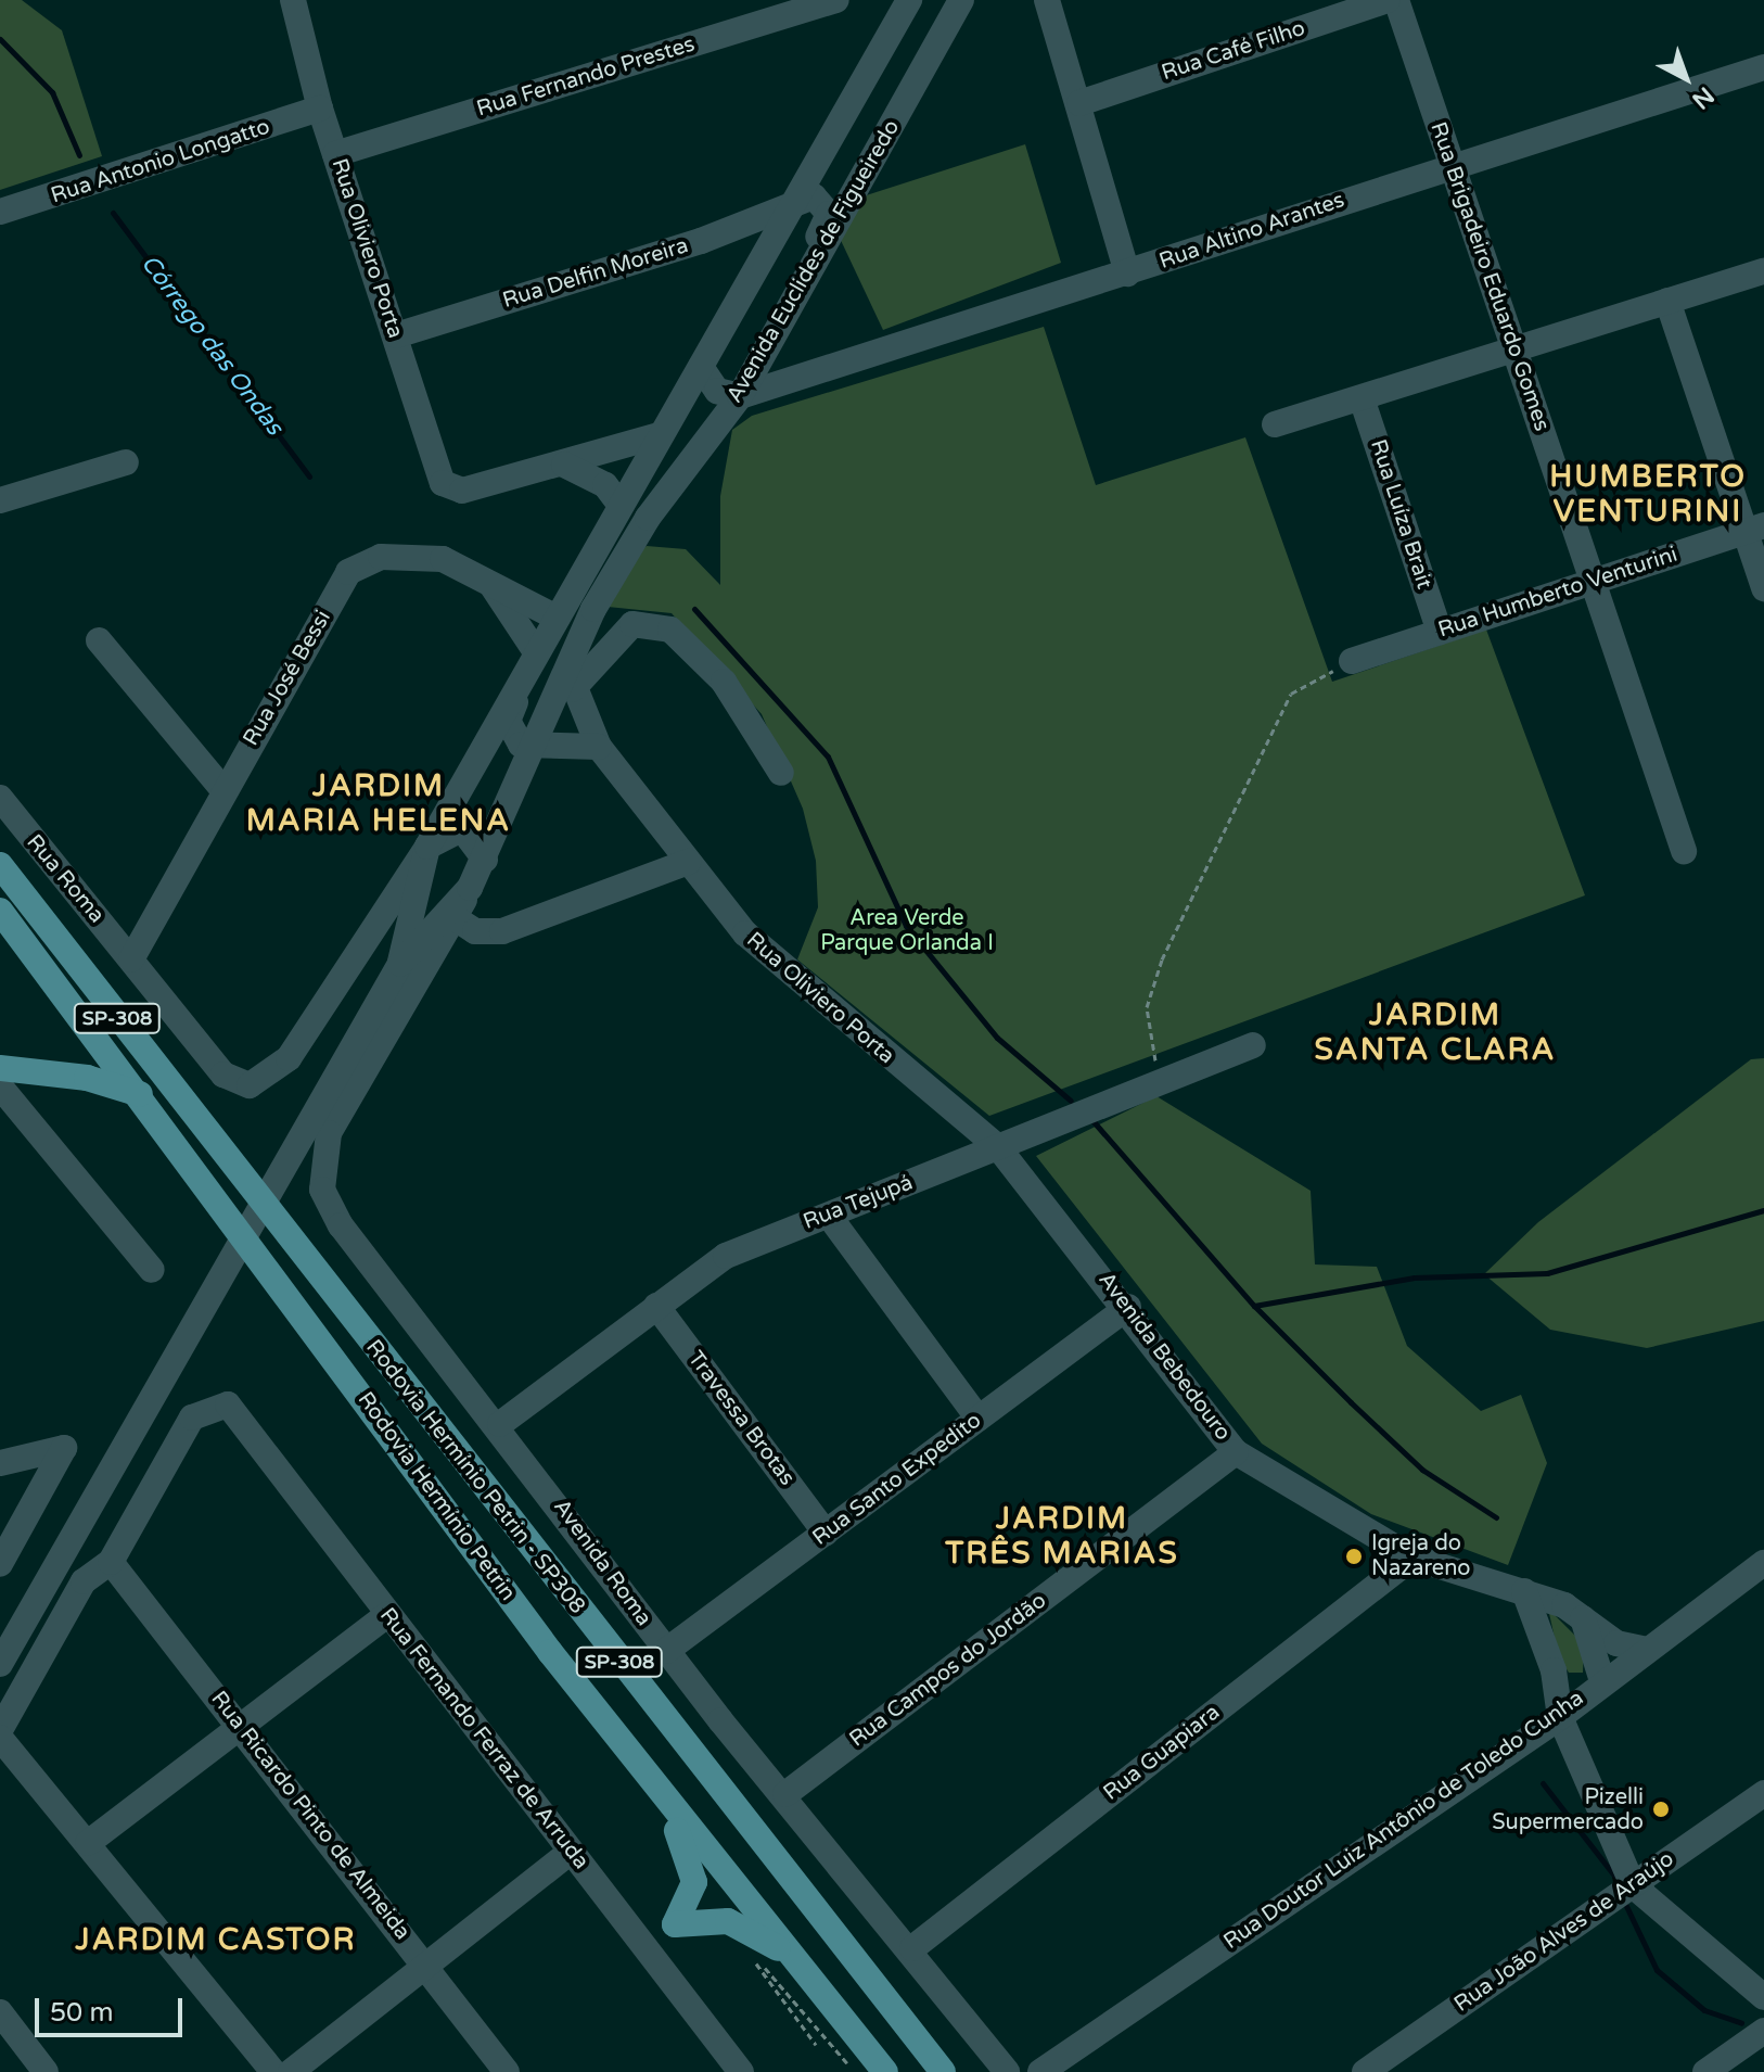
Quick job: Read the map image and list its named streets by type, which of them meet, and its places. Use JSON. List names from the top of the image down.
{
  "streets": {
    "main road": ["SP-308", "Rodovia Hermínio Petrin - SP308", "Rodovia Hermínio Petrin"],
    "street": [
      "Rua Café Filho",
      "Rua Fernando Prestes",
      "Rua Antonio Longatto",
      "Rua Altino Arantes",
      "Rua Oliviero Porta",
      "Avenida Euclides de Figueiredo",
      "Rua Delfin Moreira",
      "Rua Brigadeiro Eduardo Gomes",
      "Rua Luíza Brait",
      "Rua Humberto Venturini",
      "Rua José Bessi",
      "Rua Roma",
      "Rua Tejupá",
      "Avenida Bebedouro",
      "Travessa Brotas",
      "Rua Santo Expedito",
      "Avenida Roma",
      "Rua Campos do Jordão",
      "Rua Fernando Ferraz de Arruda",
      "Rua Guapiara",
      "Rua Ricardo Pinto de Almeida",
      "Rua Doutor Luiz Antônio de Toledo Cunha",
      "Rua João Alves de Araújo"
    ]
  },
  "crossings": [
    ["Rua Fernando Prestes", "Rua Oliviero Porta"],
    ["Rua Antonio Longatto", "Rua Oliviero Porta"],
    ["Rua Altino Arantes", "Avenida Euclides de Figueiredo"],
    ["Rua Altino Arantes", "Rua Brigadeiro Eduardo Gomes"],
    ["Rua Oliviero Porta", "Avenida Euclides de Figueiredo"],
    ["Rua Oliviero Porta", "Rua Delfin Moreira"],
    ["Rua Oliviero Porta", "Rua Tejupá"],
    ["Rua Oliviero Porta", "Avenida Bebedouro"],
    ["Avenida Euclides de Figueiredo", "Rua Delfin Moreira"],
    ["Avenida Euclides de Figueiredo", "Rua José Bessi"],
    ["Avenida Euclides de Figueiredo", "Rua Roma"],
    ["Avenida Euclides de Figueiredo", "Avenida Roma"],
    ["Rua Brigadeiro Eduardo Gomes", "Rua Humberto Venturini"],
    ["Rua Luíza Brait", "Rua Humberto Venturini"],
    ["Rua José Bessi", "Rua Roma"],
    ["Rua Tejupá", "Avenida Bebedouro"],
    ["Rua Tejupá", "Travessa Brotas"],
    ["Rua Tejupá", "Avenida Roma"],
    ["Avenida Bebedouro", "Rua Santo Expedito"],
    ["Avenida Bebedouro", "Rua Campos do Jordão"],
    ["Avenida Bebedouro", "Rua Guapiara"],
    ["Avenida Bebedouro", "Rua Doutor Luiz Antônio de Toledo Cunha"],
    ["Travessa Brotas", "Rua Santo Expedito"],
    ["Rua Santo Expedito", "Avenida Roma"],
    ["Avenida Roma", "Rua Campos do Jordão"],
    ["Avenida Roma", "Rua Guapiara"],
    ["Rua Fernando Ferraz de Arruda", "Rua Ricardo Pinto de Almeida"]
  ],
  "districts": [
    "HUMBERTO VENTURINI",
    "JARDIM MARIA HELENA",
    "JARDIM SANTA CLARA",
    "JARDIM TRÊS MARIAS",
    "JARDIM CASTOR"
  ],
  "water": ["Córrego das Ondas"],
  "parks": ["Area Verde Parque Orlanda I"],
  "places": ["Igreja do Nazareno", "Pizelli Supermercado"],
  "scale_bar": "50 m",
  "north": "bottom right"
}
